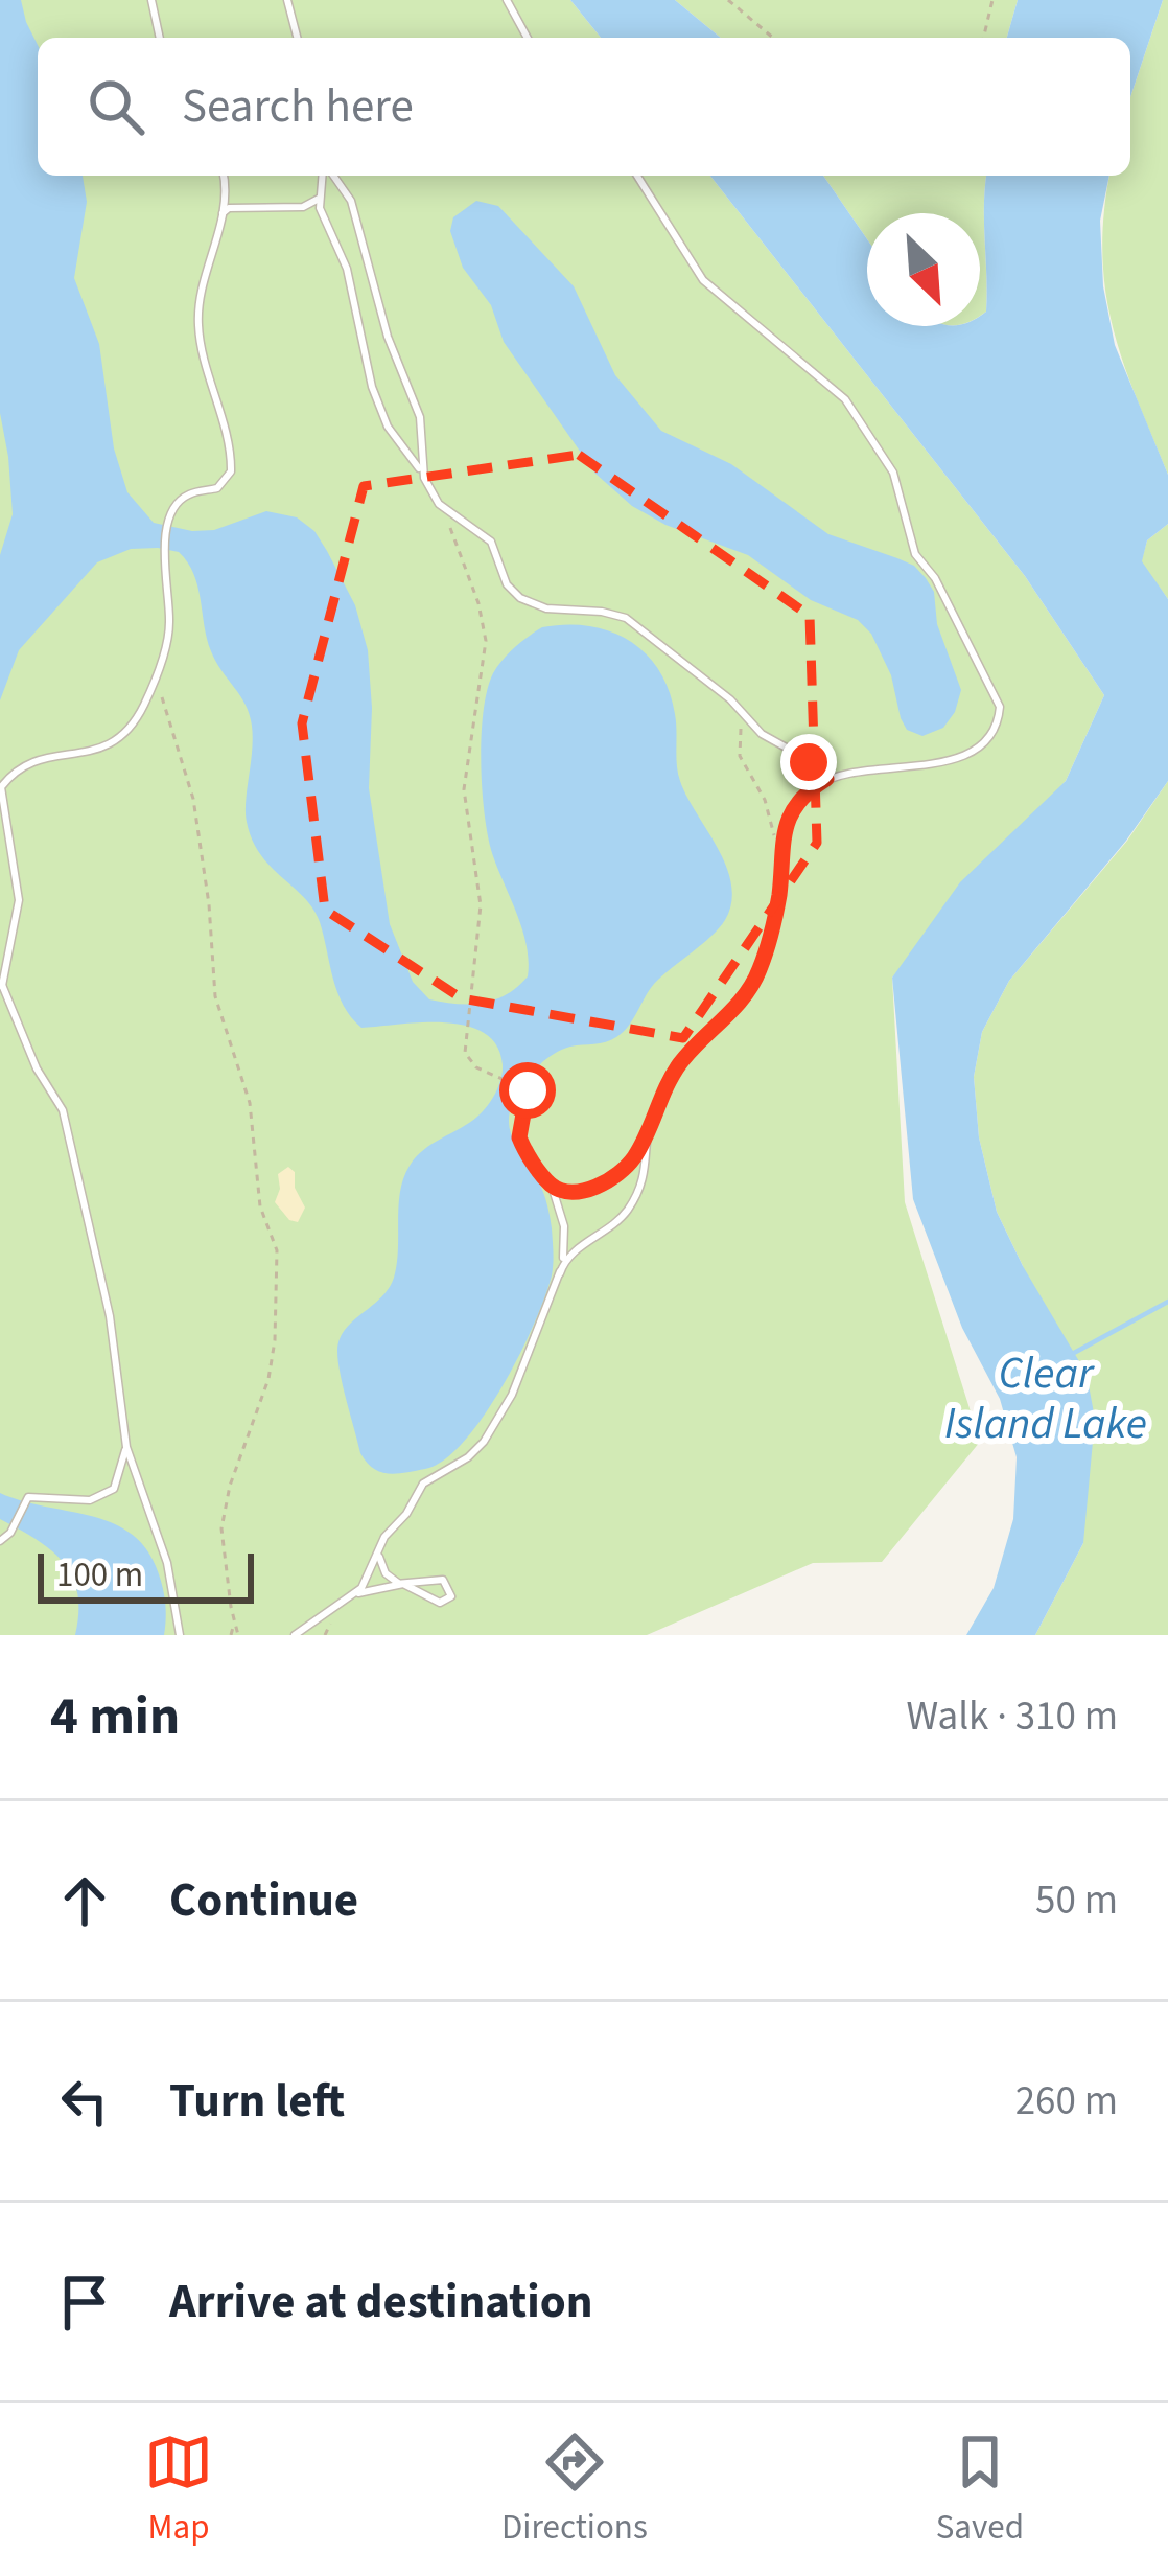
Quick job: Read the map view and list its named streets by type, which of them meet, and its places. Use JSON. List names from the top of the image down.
{
  "water": ["Clear Island Lake"],
  "scale_bar": "100 m",
  "north": "bottom right",
  "page": {
    "search": "Search here",
    "scale": "100 m",
    "heading": ["4 min", "Walk · 310 m"],
    "list": [
      ["Continue", "50 m"],
      ["Turn left", "260 m"],
      "Arrive at destination"
    ],
    "nav": ["Map", "Directions", "Saved"]
  }
}
